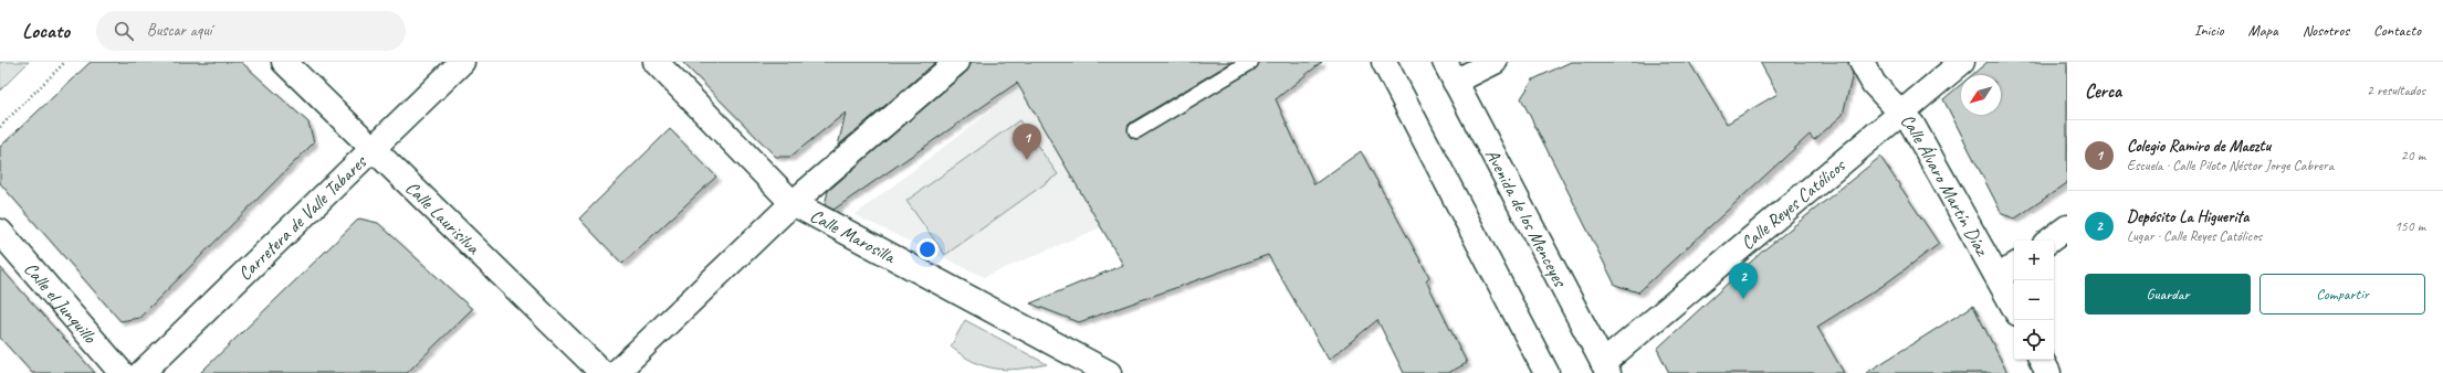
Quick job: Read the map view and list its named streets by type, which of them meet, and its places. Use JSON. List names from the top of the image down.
{
  "streets": {
    "street": [
      "Calle Álvaro Martín Díaz",
      "Calle Reyes Católicos",
      "Carretera de Valle Tabares",
      "Calle Laurisilva",
      "Avenida de los Menceyes",
      "Calle Marosilla",
      "Calle el Junquillo"
    ]
  },
  "crossings": [
    ["Calle Álvaro Martín Díaz", "Calle Reyes Católicos"],
    ["Calle Reyes Católicos", "Avenida de los Menceyes"],
    ["Carretera de Valle Tabares", "Calle Laurisilva"]
  ],
  "north": "bottom left",
  "page": {
    "header": "Locato",
    "search": "Buscar aquí",
    "nav": [
      "Inicio",
      "Mapa",
      "Nosotros",
      "Contacto"
    ],
    "heading": ["Cerca", "2 resultados"],
    "list": [
      {
        "mark": "1",
        "name": "Colegio Ramiro de Maeztu",
        "note": "Escuela · Calle Piloto Néstor Jorge Cabrera",
        "value": "20 m"
      },
      {
        "mark": "2",
        "name": "Depósito La Higuerita",
        "note": "Lugar · Calle Reyes Católicos",
        "value": "150 m"
      }
    ],
    "pins": ["1", "2"],
    "map_buttons": ["+", "−"],
    "buttons": ["Guardar", "Compartir"]
  }
}
